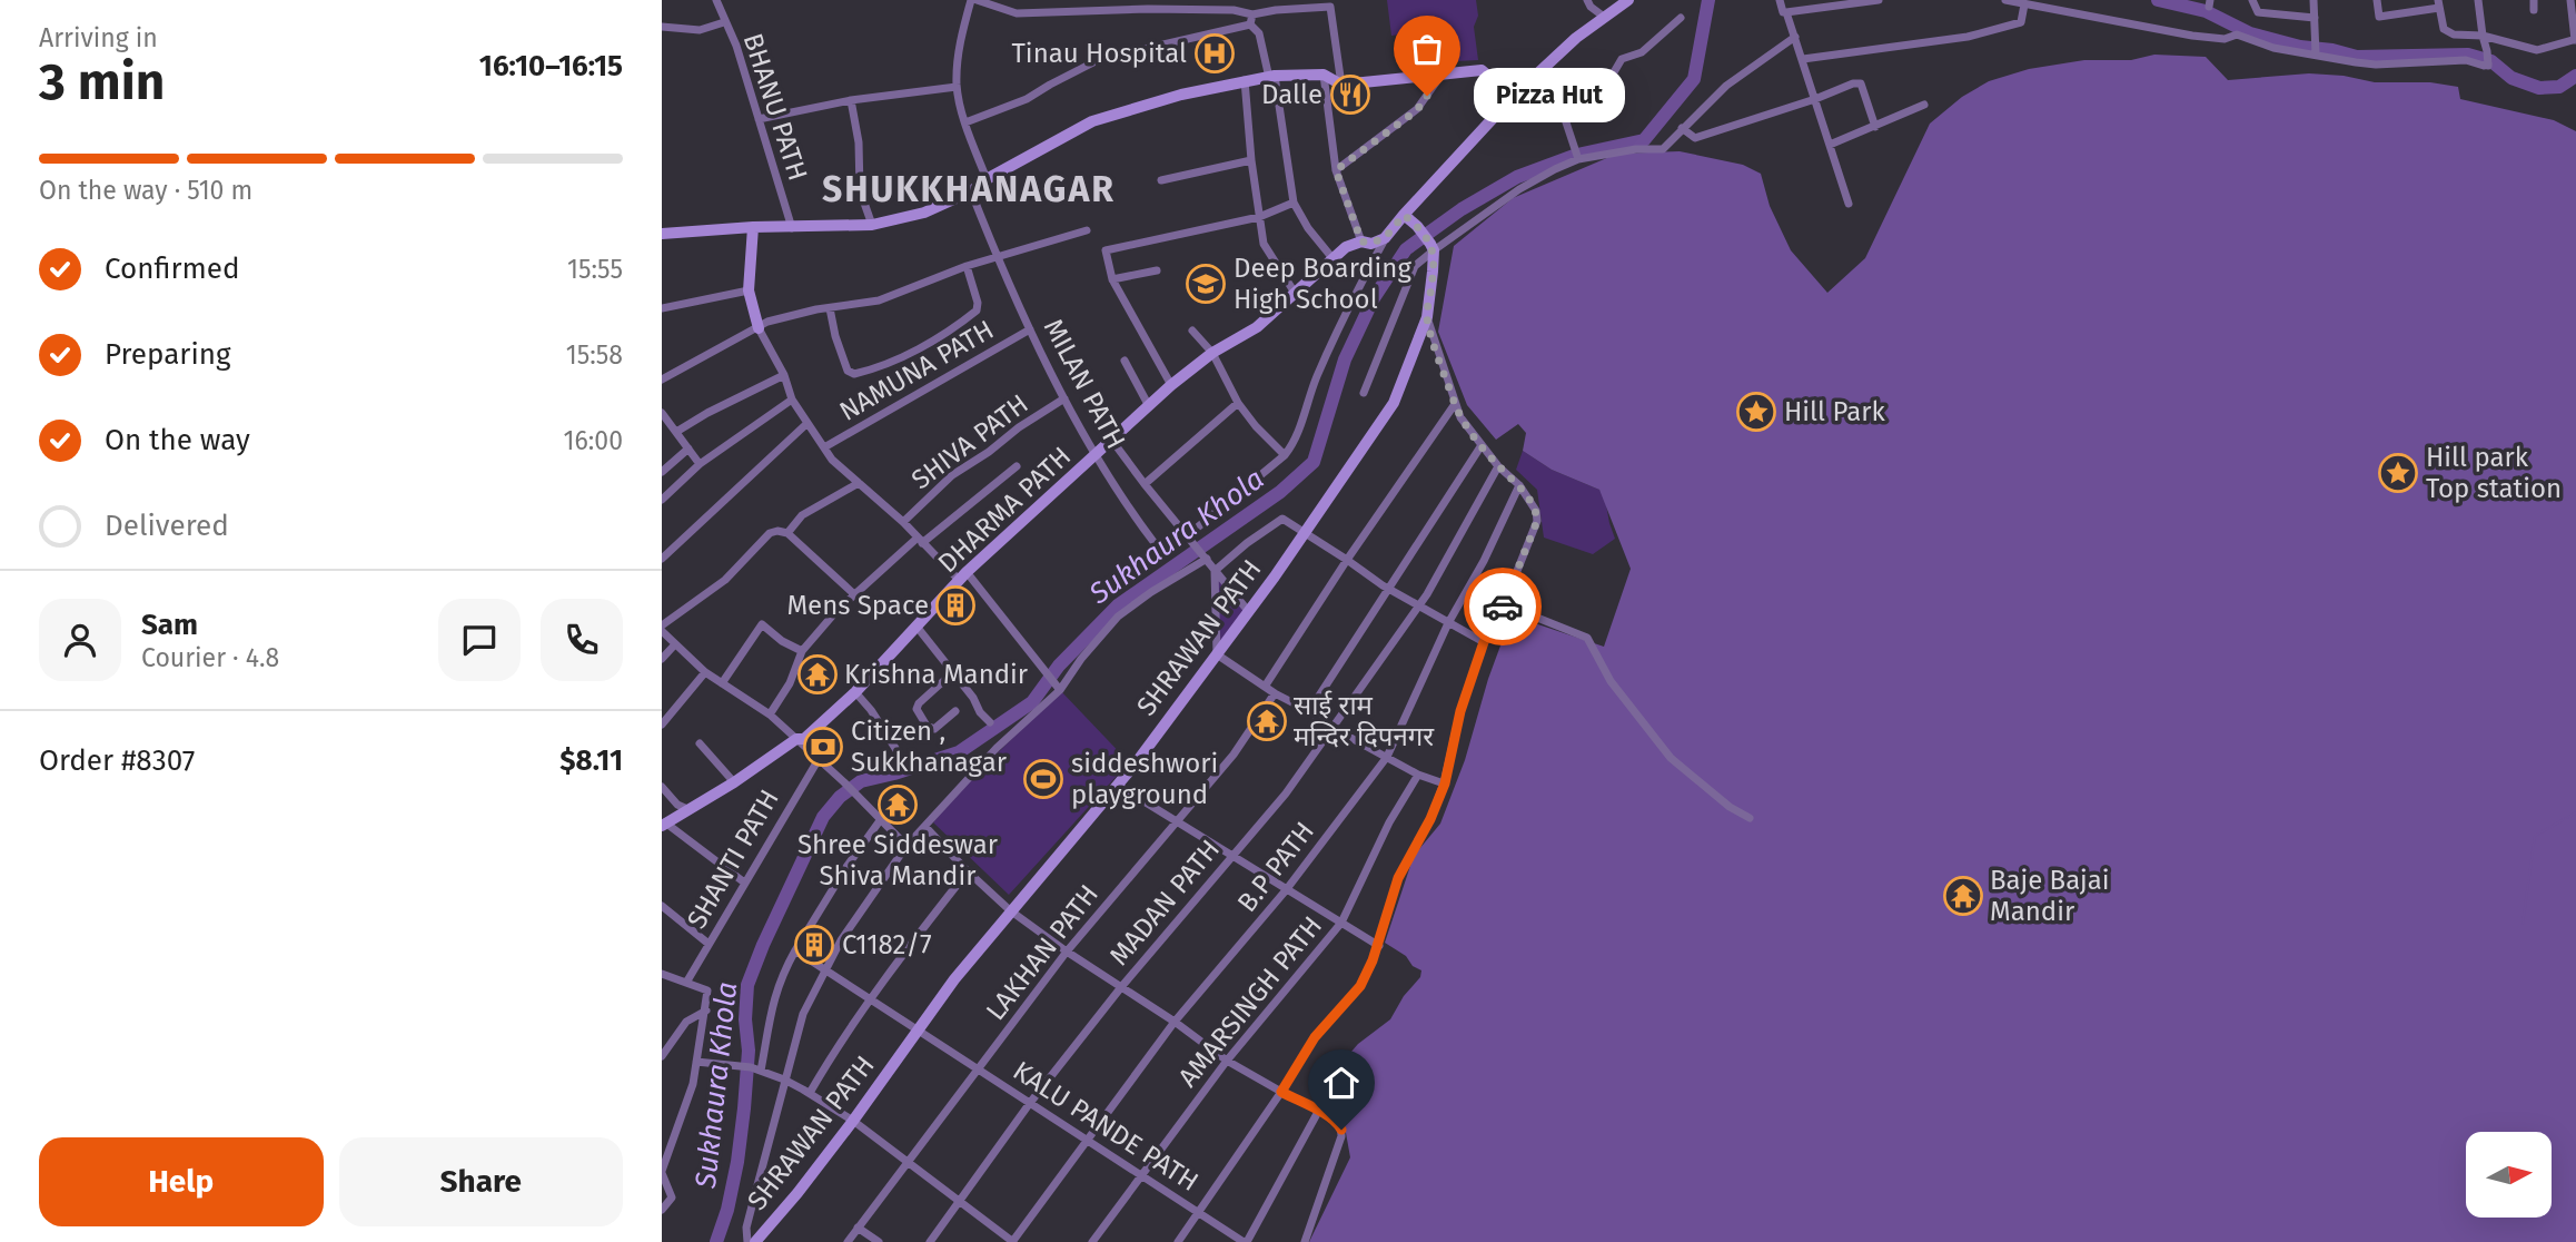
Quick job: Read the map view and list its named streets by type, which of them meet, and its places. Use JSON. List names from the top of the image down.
{
  "streets": {
    "street": [
      "BHANU PATH",
      "NAMUNA PATH",
      "MILAN PATH",
      "SHIVA PATH",
      "DHARMA PATH",
      "SHRAWAN PATH",
      "SHANTI PATH",
      "B.P PATH",
      "MADAN PATH",
      "LAKHAN PATH",
      "AMARSINGH PATH",
      "KALU PANDE PATH"
    ]
  },
  "crossings": [
    ["NAMUNA PATH", "MILAN PATH"],
    ["MILAN PATH", "SHIVA PATH"],
    ["MILAN PATH", "DHARMA PATH"],
    ["SHRAWAN PATH", "KALU PANDE PATH"],
    ["B.P PATH", "KALU PANDE PATH"],
    ["MADAN PATH", "KALU PANDE PATH"],
    ["LAKHAN PATH", "KALU PANDE PATH"],
    ["AMARSINGH PATH", "KALU PANDE PATH"]
  ],
  "districts": ["SHUKKHANAGAR"],
  "water": ["Sukhaura Khola"],
  "places": {
    "hospital": ["Tinau Hospital"],
    "restaurant": ["Dalle"],
    "other": ["Pizza Hut"],
    "school or university": ["Deep Boarding High School"],
    "place": ["Hill Park", "Hill park Top station"],
    "building": ["Mens Space", "C1182/7"],
    "temple": [
      "Krishna Mandir",
      "साई राम मन्दिर दिपनगर",
      "Shree Siddeswar Shiva Mandir",
      "Baje Bajai Mandir"
    ],
    "bank": ["Citizen , Sukkhanagar"],
    "sports": ["siddeshwori playground"]
  },
  "north": "right",
  "page": {
    "heading": ["3 min", "Arriving in", "16:10–16:15"],
    "panel": [
      "Sam",
      "Courier · 4.8",
      "Order #8307",
      "$8.11"
    ],
    "bubble": "Pizza Hut",
    "bar": "On the way · 510 m",
    "list": [
      ["Confirmed", "15:55"],
      ["Preparing", "15:58"],
      ["On the way", "16:00"],
      "Delivered"
    ],
    "buttons": ["Help", "Share"]
  }
}
